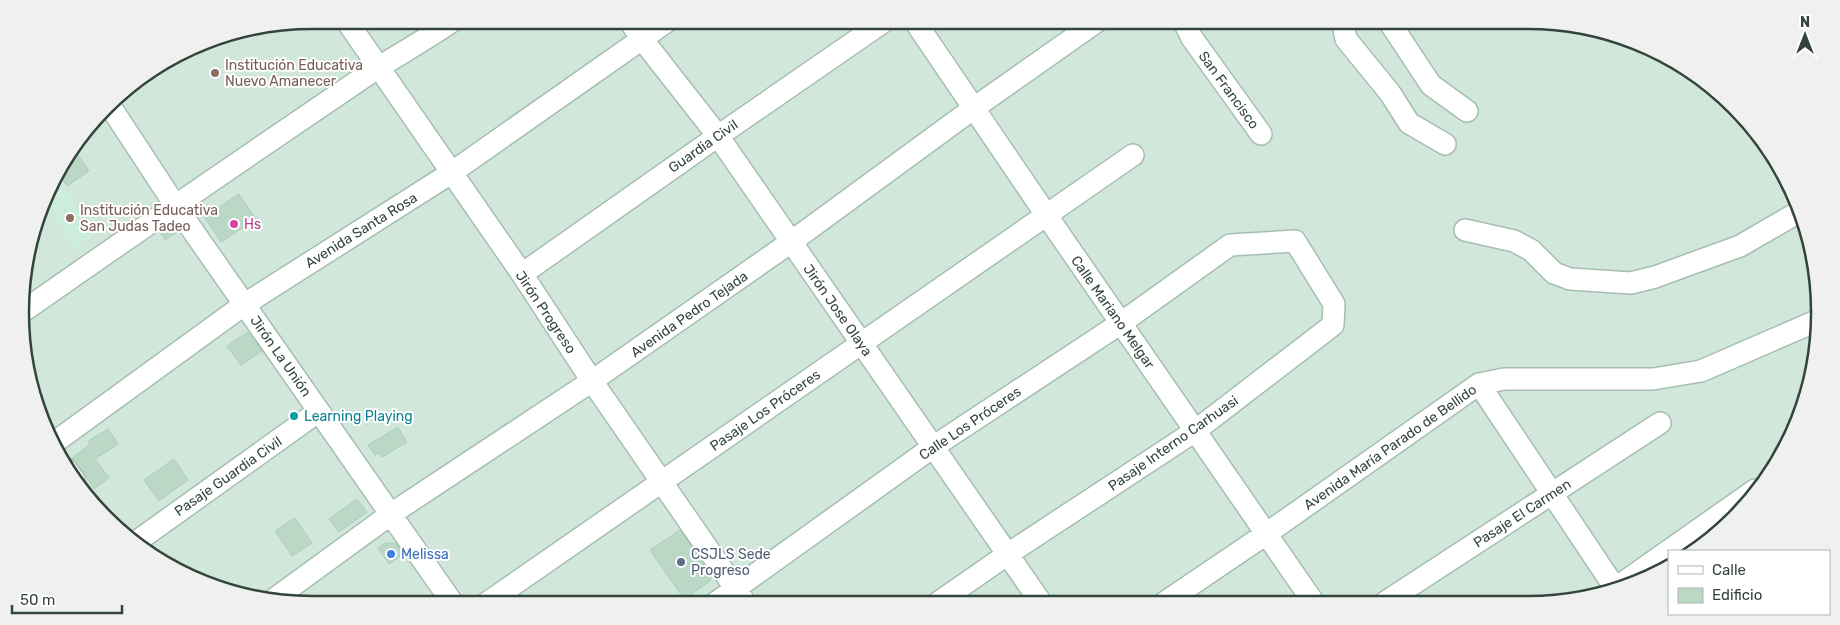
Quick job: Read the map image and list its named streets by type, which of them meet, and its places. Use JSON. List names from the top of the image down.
{
  "streets": {
    "street": [
      "San Francisco",
      "Guardia Civil",
      "Avenida Santa Rosa",
      "Jirón Jose Olaya",
      "Jirón Progreso",
      "Calle Mariano Melgar",
      "Avenida Pedro Tejada",
      "Jirón La Unión",
      "Pasaje Los Próceres",
      "Calle Los Próceres",
      "Pasaje Interno Carhuasi",
      "Avenida María Parado de Bellido",
      "Pasaje Guardia Civil",
      "Pasaje El Carmen"
    ]
  },
  "crossings": [
    ["Guardia Civil", "Jirón Jose Olaya"],
    ["Guardia Civil", "Jirón Progreso"],
    ["Avenida Santa Rosa", "Jirón Jose Olaya"],
    ["Avenida Santa Rosa", "Jirón Progreso"],
    ["Avenida Santa Rosa", "Jirón La Unión"],
    ["Jirón Jose Olaya", "Avenida Pedro Tejada"],
    ["Jirón Jose Olaya", "Pasaje Los Próceres"],
    ["Jirón Jose Olaya", "Calle Los Próceres"],
    ["Jirón Jose Olaya", "Pasaje Interno Carhuasi"],
    ["Jirón Progreso", "Avenida Pedro Tejada"],
    ["Jirón Progreso", "Pasaje Los Próceres"],
    ["Calle Mariano Melgar", "Avenida Pedro Tejada"],
    ["Calle Mariano Melgar", "Pasaje Los Próceres"],
    ["Calle Mariano Melgar", "Calle Los Próceres"],
    ["Calle Mariano Melgar", "Pasaje Interno Carhuasi"],
    ["Calle Mariano Melgar", "Avenida María Parado de Bellido"],
    ["Avenida Pedro Tejada", "Jirón La Unión"],
    ["Jirón La Unión", "Pasaje Guardia Civil"],
    ["Calle Los Próceres", "Pasaje Interno Carhuasi"]
  ],
  "places": [
    "Institución Educativa Nuevo Amanecer",
    "Institución Educativa San Judas Tadeo",
    "Hs",
    "Learning Playing",
    "Melissa",
    "CSJLS Sede Progreso"
  ],
  "legend": ["Calle", "Edificio"],
  "scale_bar": "50 m",
  "north": "top"
}
